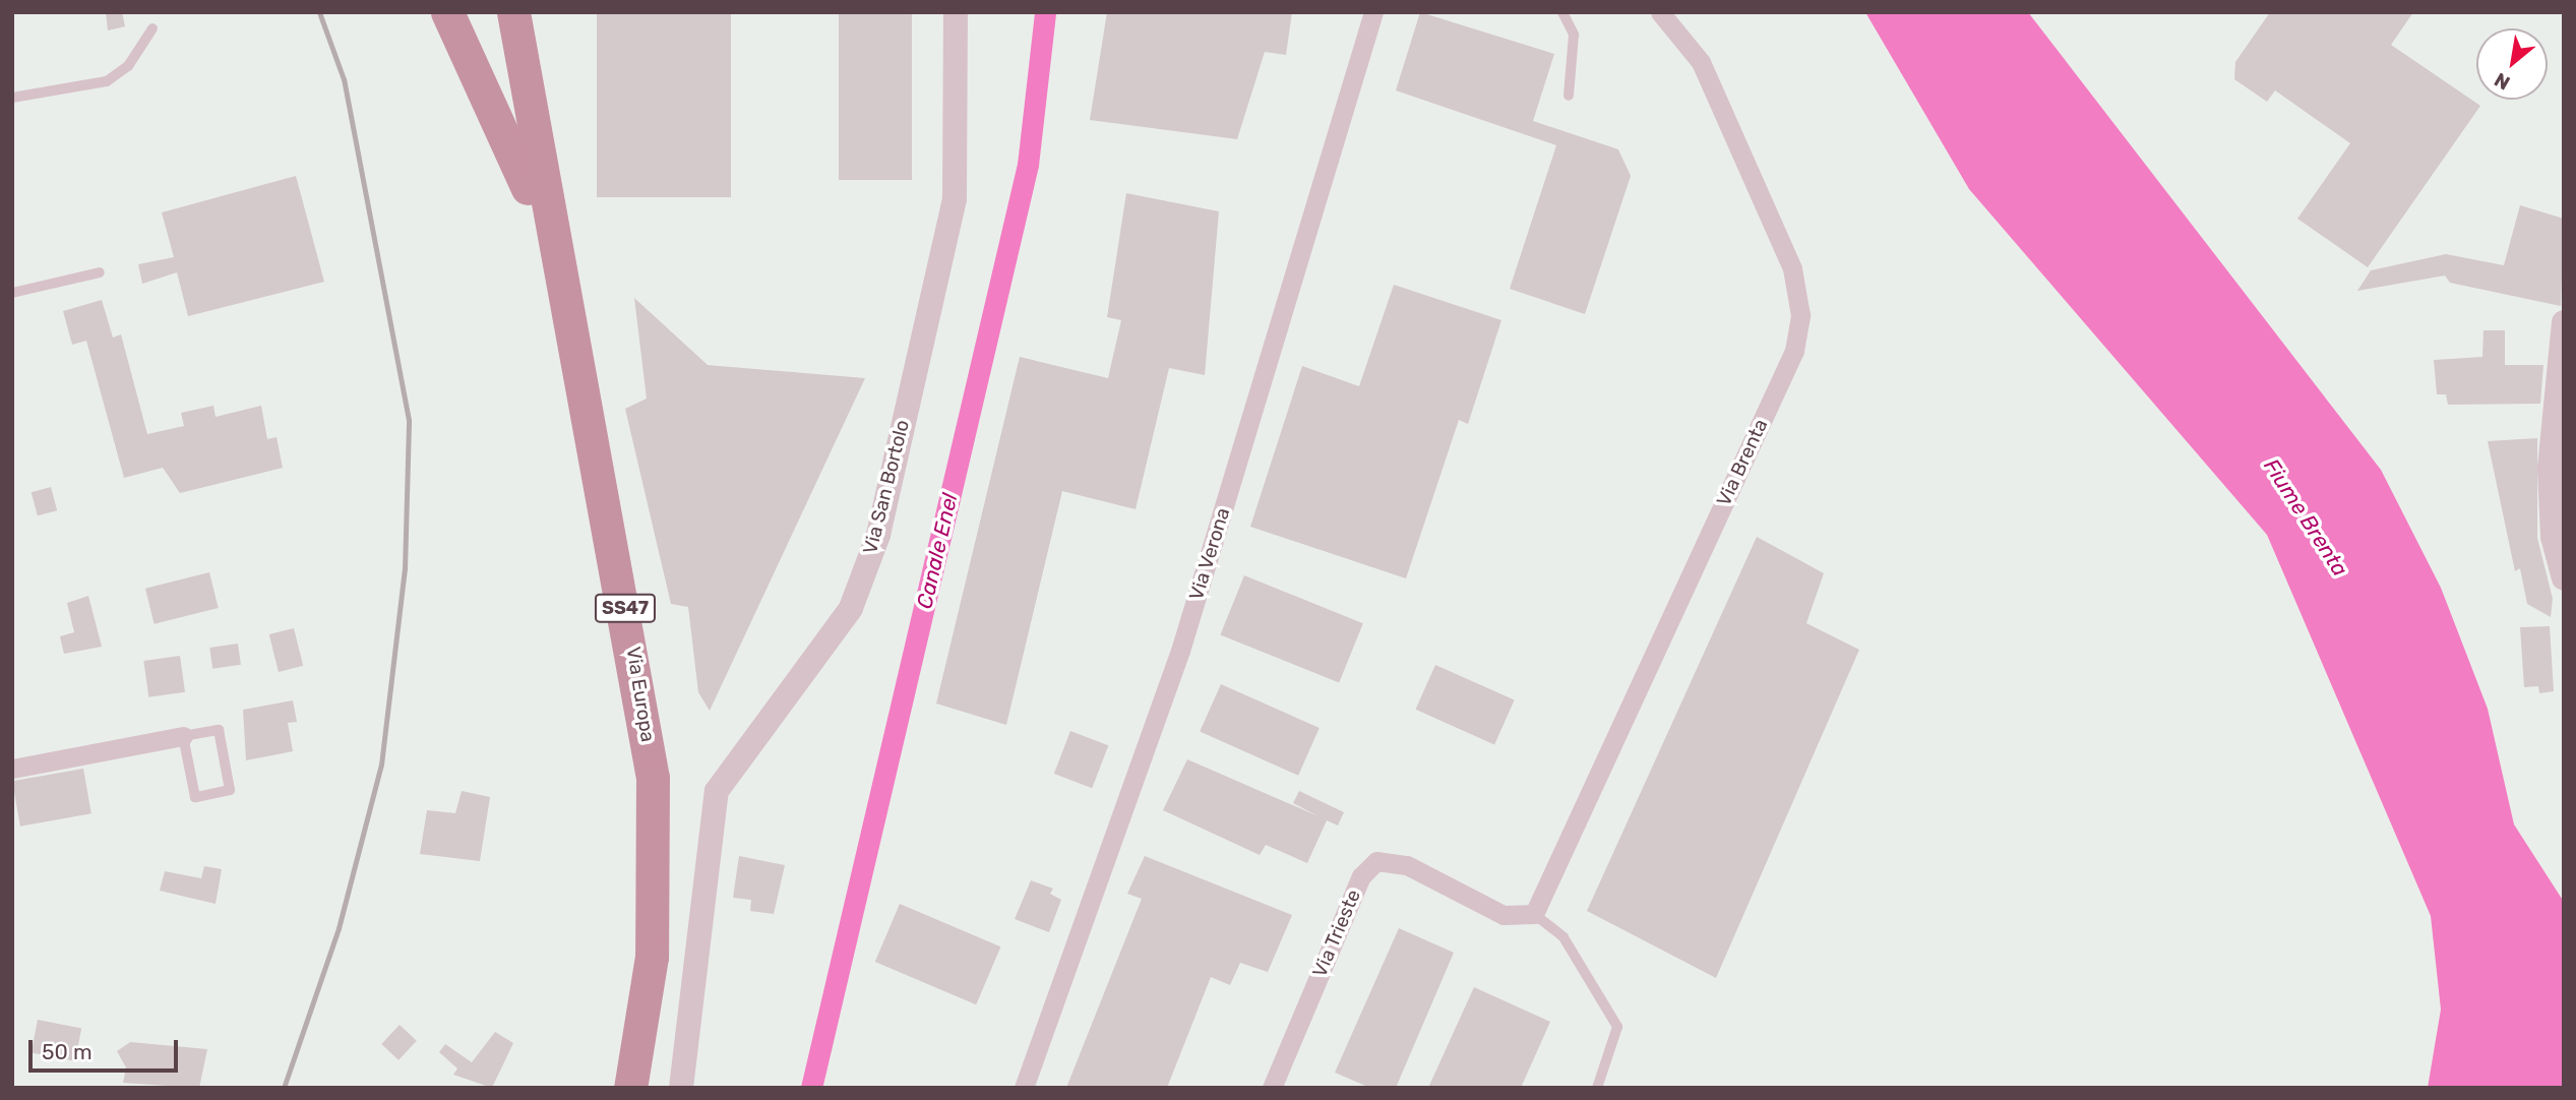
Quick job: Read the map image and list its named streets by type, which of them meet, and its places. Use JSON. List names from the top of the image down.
{
  "streets": {
    "highway": ["SS47", "Via Europa"],
    "street": [
      "Via Brenta",
      "Via San Bortolo",
      "Via Verona",
      "Via Trieste"
    ]
  },
  "crossings": [
    ["Via Brenta", "Via Trieste"],
    ["SS47", "Via Europa"]
  ],
  "water": ["Fiume Brenta", "Canale Enel"],
  "scale_bar": "50 m",
  "north": "bottom left"
}
